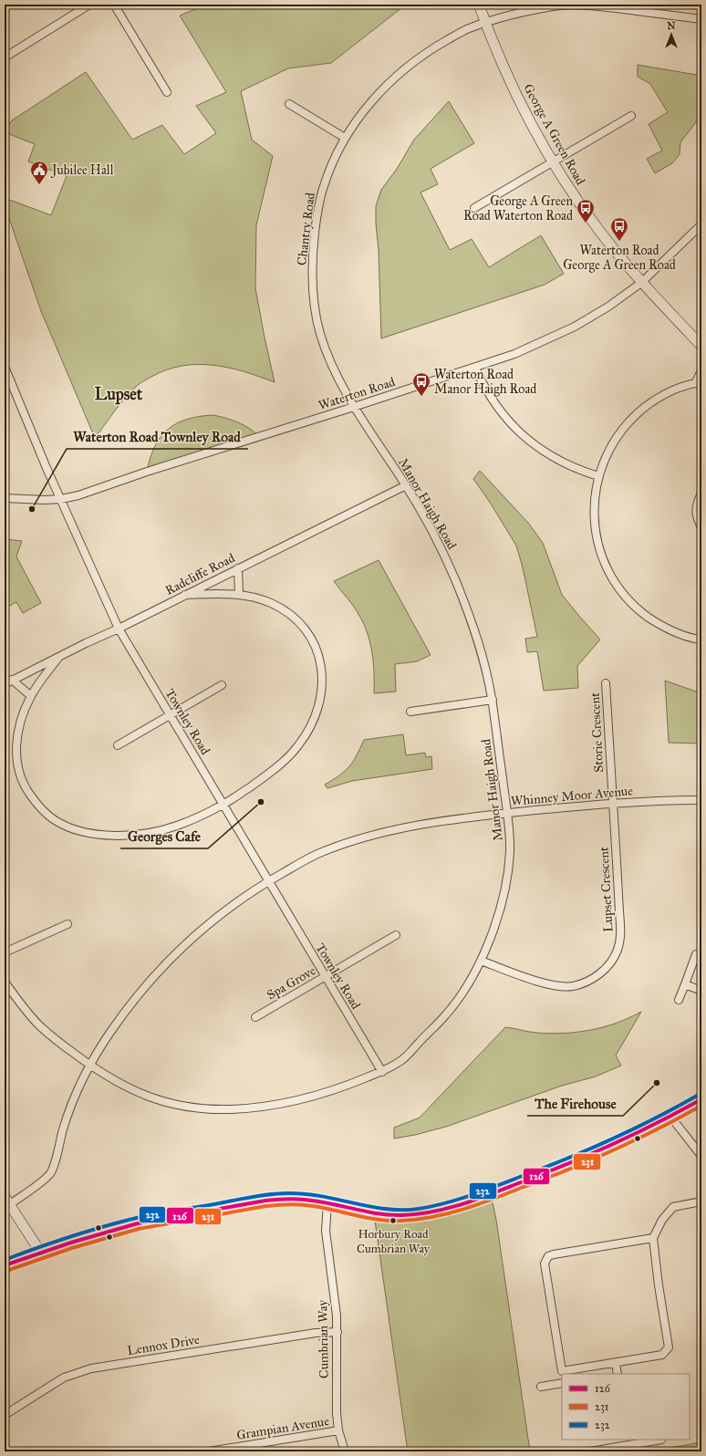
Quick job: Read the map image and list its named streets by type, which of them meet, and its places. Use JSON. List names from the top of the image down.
{
  "streets": {
    "main road": ["George A Green Road"],
    "street": [
      "Chantry Road",
      "Waterton Road",
      "Manor Haigh Road",
      "Radcliffe Road",
      "Townley Road",
      "Storie Crescent",
      "Whinney Moor Avenue",
      "Lupset Crescent",
      "Spa Grove",
      "Cumbrian Way",
      "Lennox Drive",
      "Grampian Avenue"
    ]
  },
  "crossings": [
    ["George A Green Road", "Chantry Road"],
    ["George A Green Road", "Waterton Road"],
    ["Chantry Road", "Waterton Road"],
    ["Chantry Road", "Manor Haigh Road"],
    ["Waterton Road", "Manor Haigh Road"],
    ["Waterton Road", "Townley Road"],
    ["Manor Haigh Road", "Radcliffe Road"],
    ["Manor Haigh Road", "Townley Road"],
    ["Manor Haigh Road", "Whinney Moor Avenue"],
    ["Manor Haigh Road", "Lupset Crescent"],
    ["Radcliffe Road", "Townley Road"],
    ["Townley Road", "Whinney Moor Avenue"],
    ["Townley Road", "Spa Grove"],
    ["Storie Crescent", "Whinney Moor Avenue"],
    ["Storie Crescent", "Lupset Crescent"],
    ["Whinney Moor Avenue", "Lupset Crescent"],
    ["Cumbrian Way", "Lennox Drive"],
    ["Cumbrian Way", "Grampian Avenue"]
  ],
  "districts": ["Lupset"],
  "places": {
    "public building": ["Jubilee Hall"],
    "bus stop": ["George A Green Road Waterton Road", "Waterton Road George A Green Road", "Waterton Road Manor Haigh Road"],
    "other": [
      "Waterton Road Townley Road",
      "Georges Cafe",
      "The Firehouse",
      "Horbury Road Cumbrian Way"
    ]
  },
  "lines": ["transit line 232", "transit line 126", "transit line 231"],
  "legend": ["126", "231", "232"],
  "north": "top"
}
